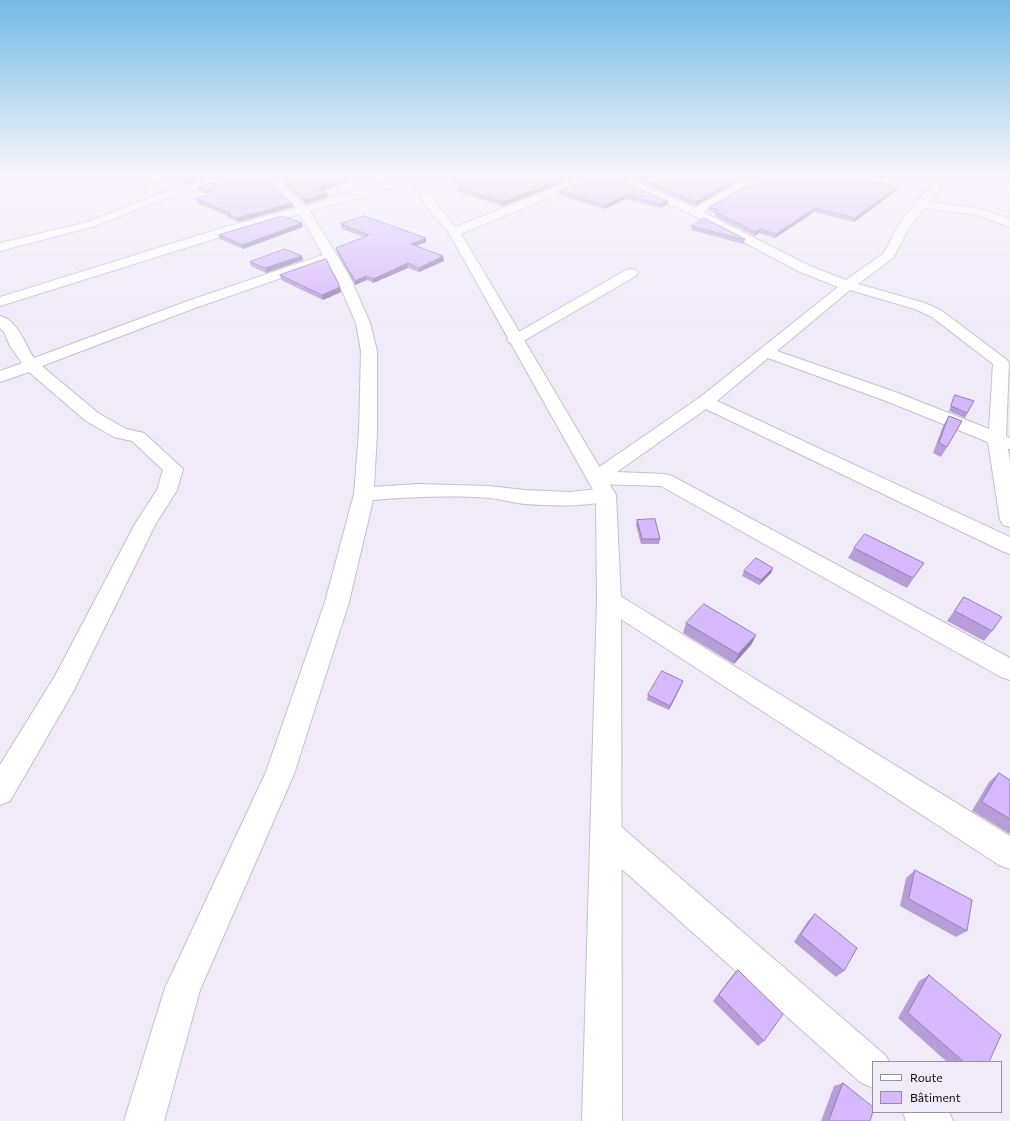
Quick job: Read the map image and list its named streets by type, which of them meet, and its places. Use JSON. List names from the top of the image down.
{
  "legend": ["Route", "Bâtiment"]
}
